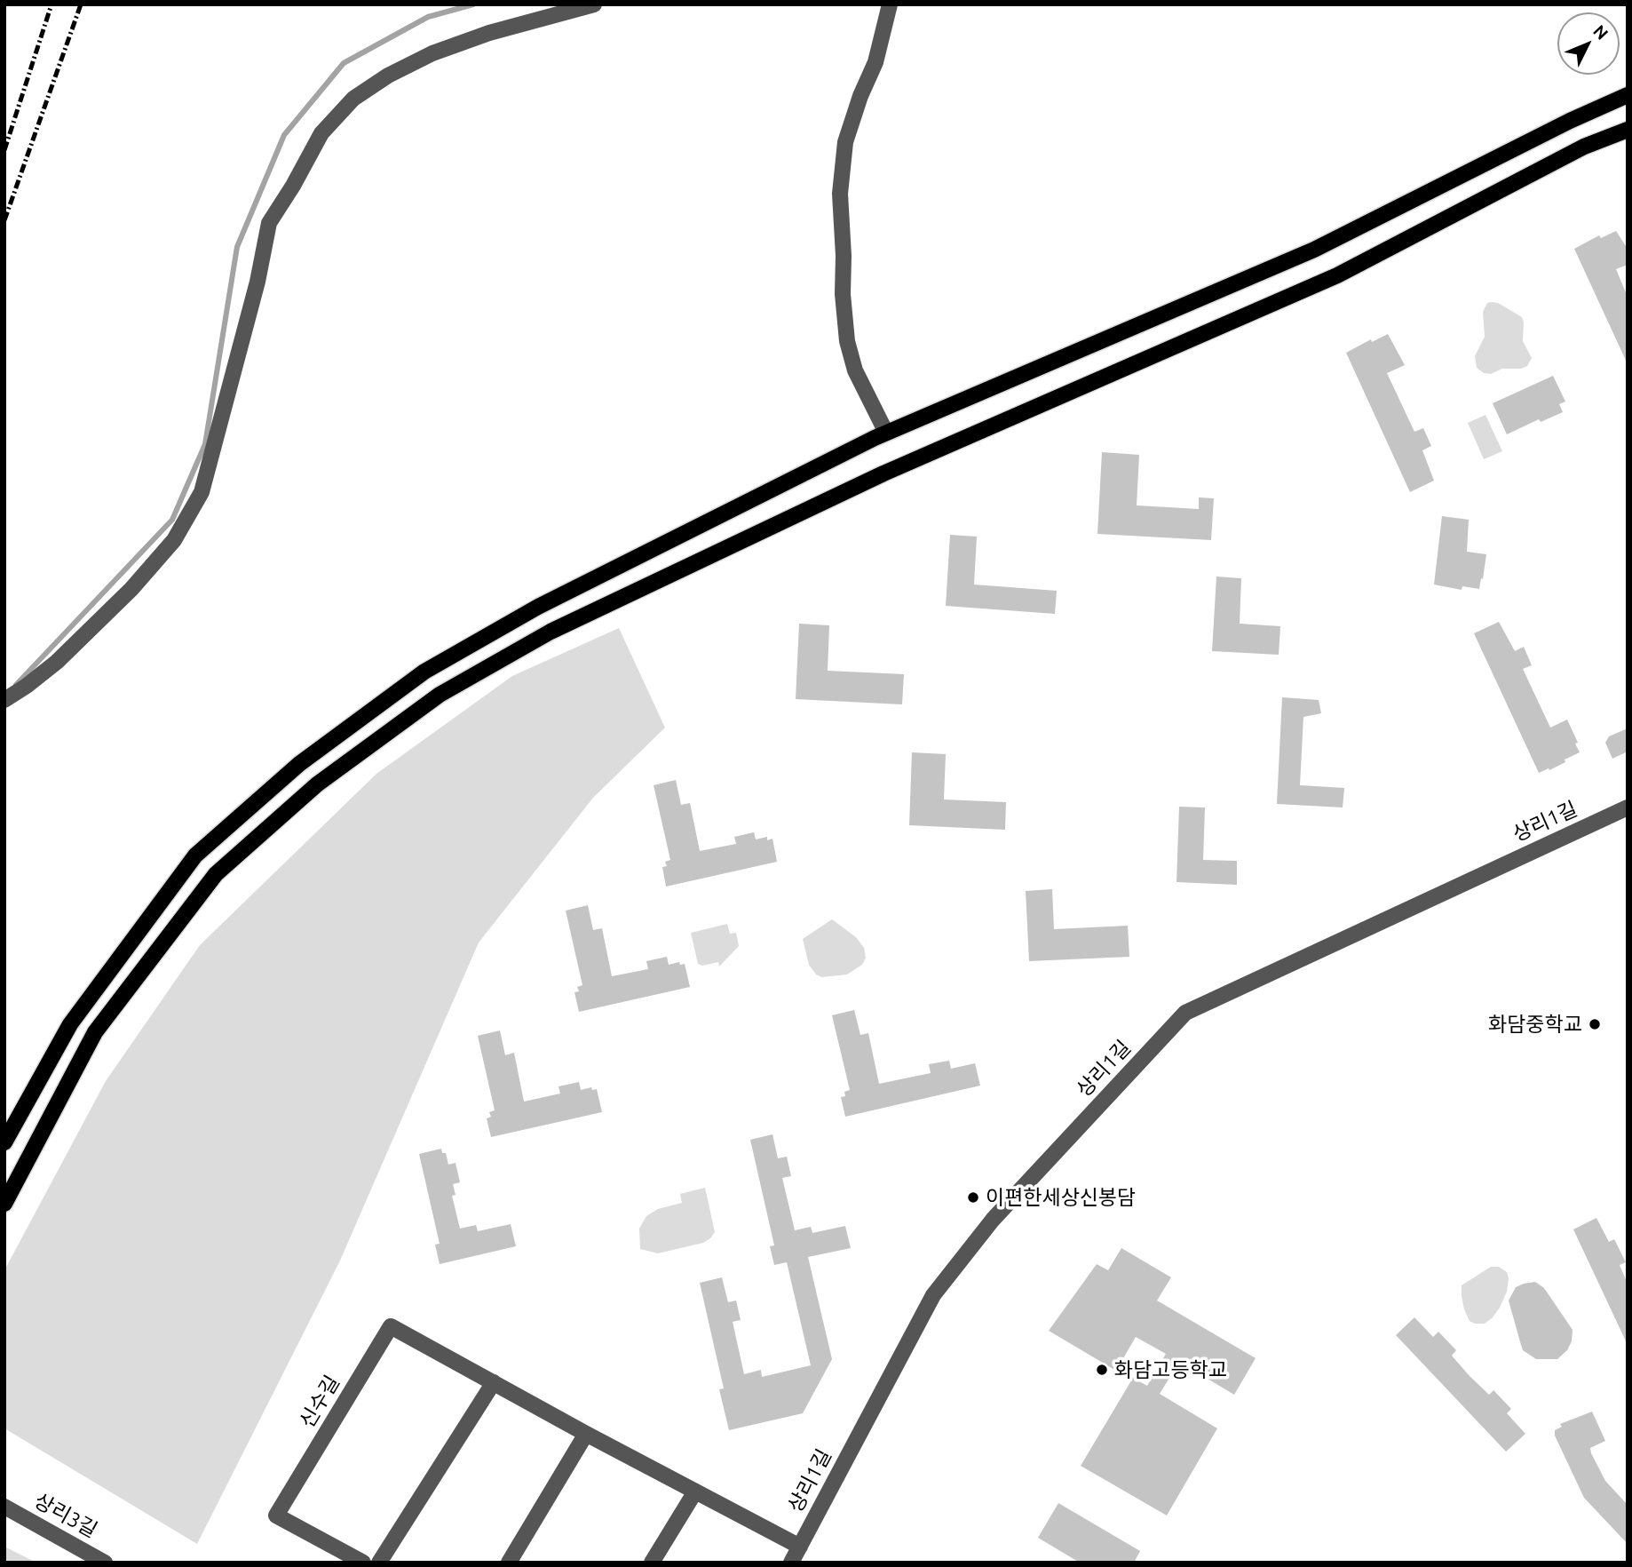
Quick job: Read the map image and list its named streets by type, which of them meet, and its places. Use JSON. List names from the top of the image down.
{
  "streets": {
    "street": ["상리1길", "신수길", "상리3길"]
  },
  "crossings": [
    ["상리1길", "신수길"]
  ],
  "places": ["화담중학교", "이편한세상신봉담", "화담고등학교"],
  "north": "top right"
}
